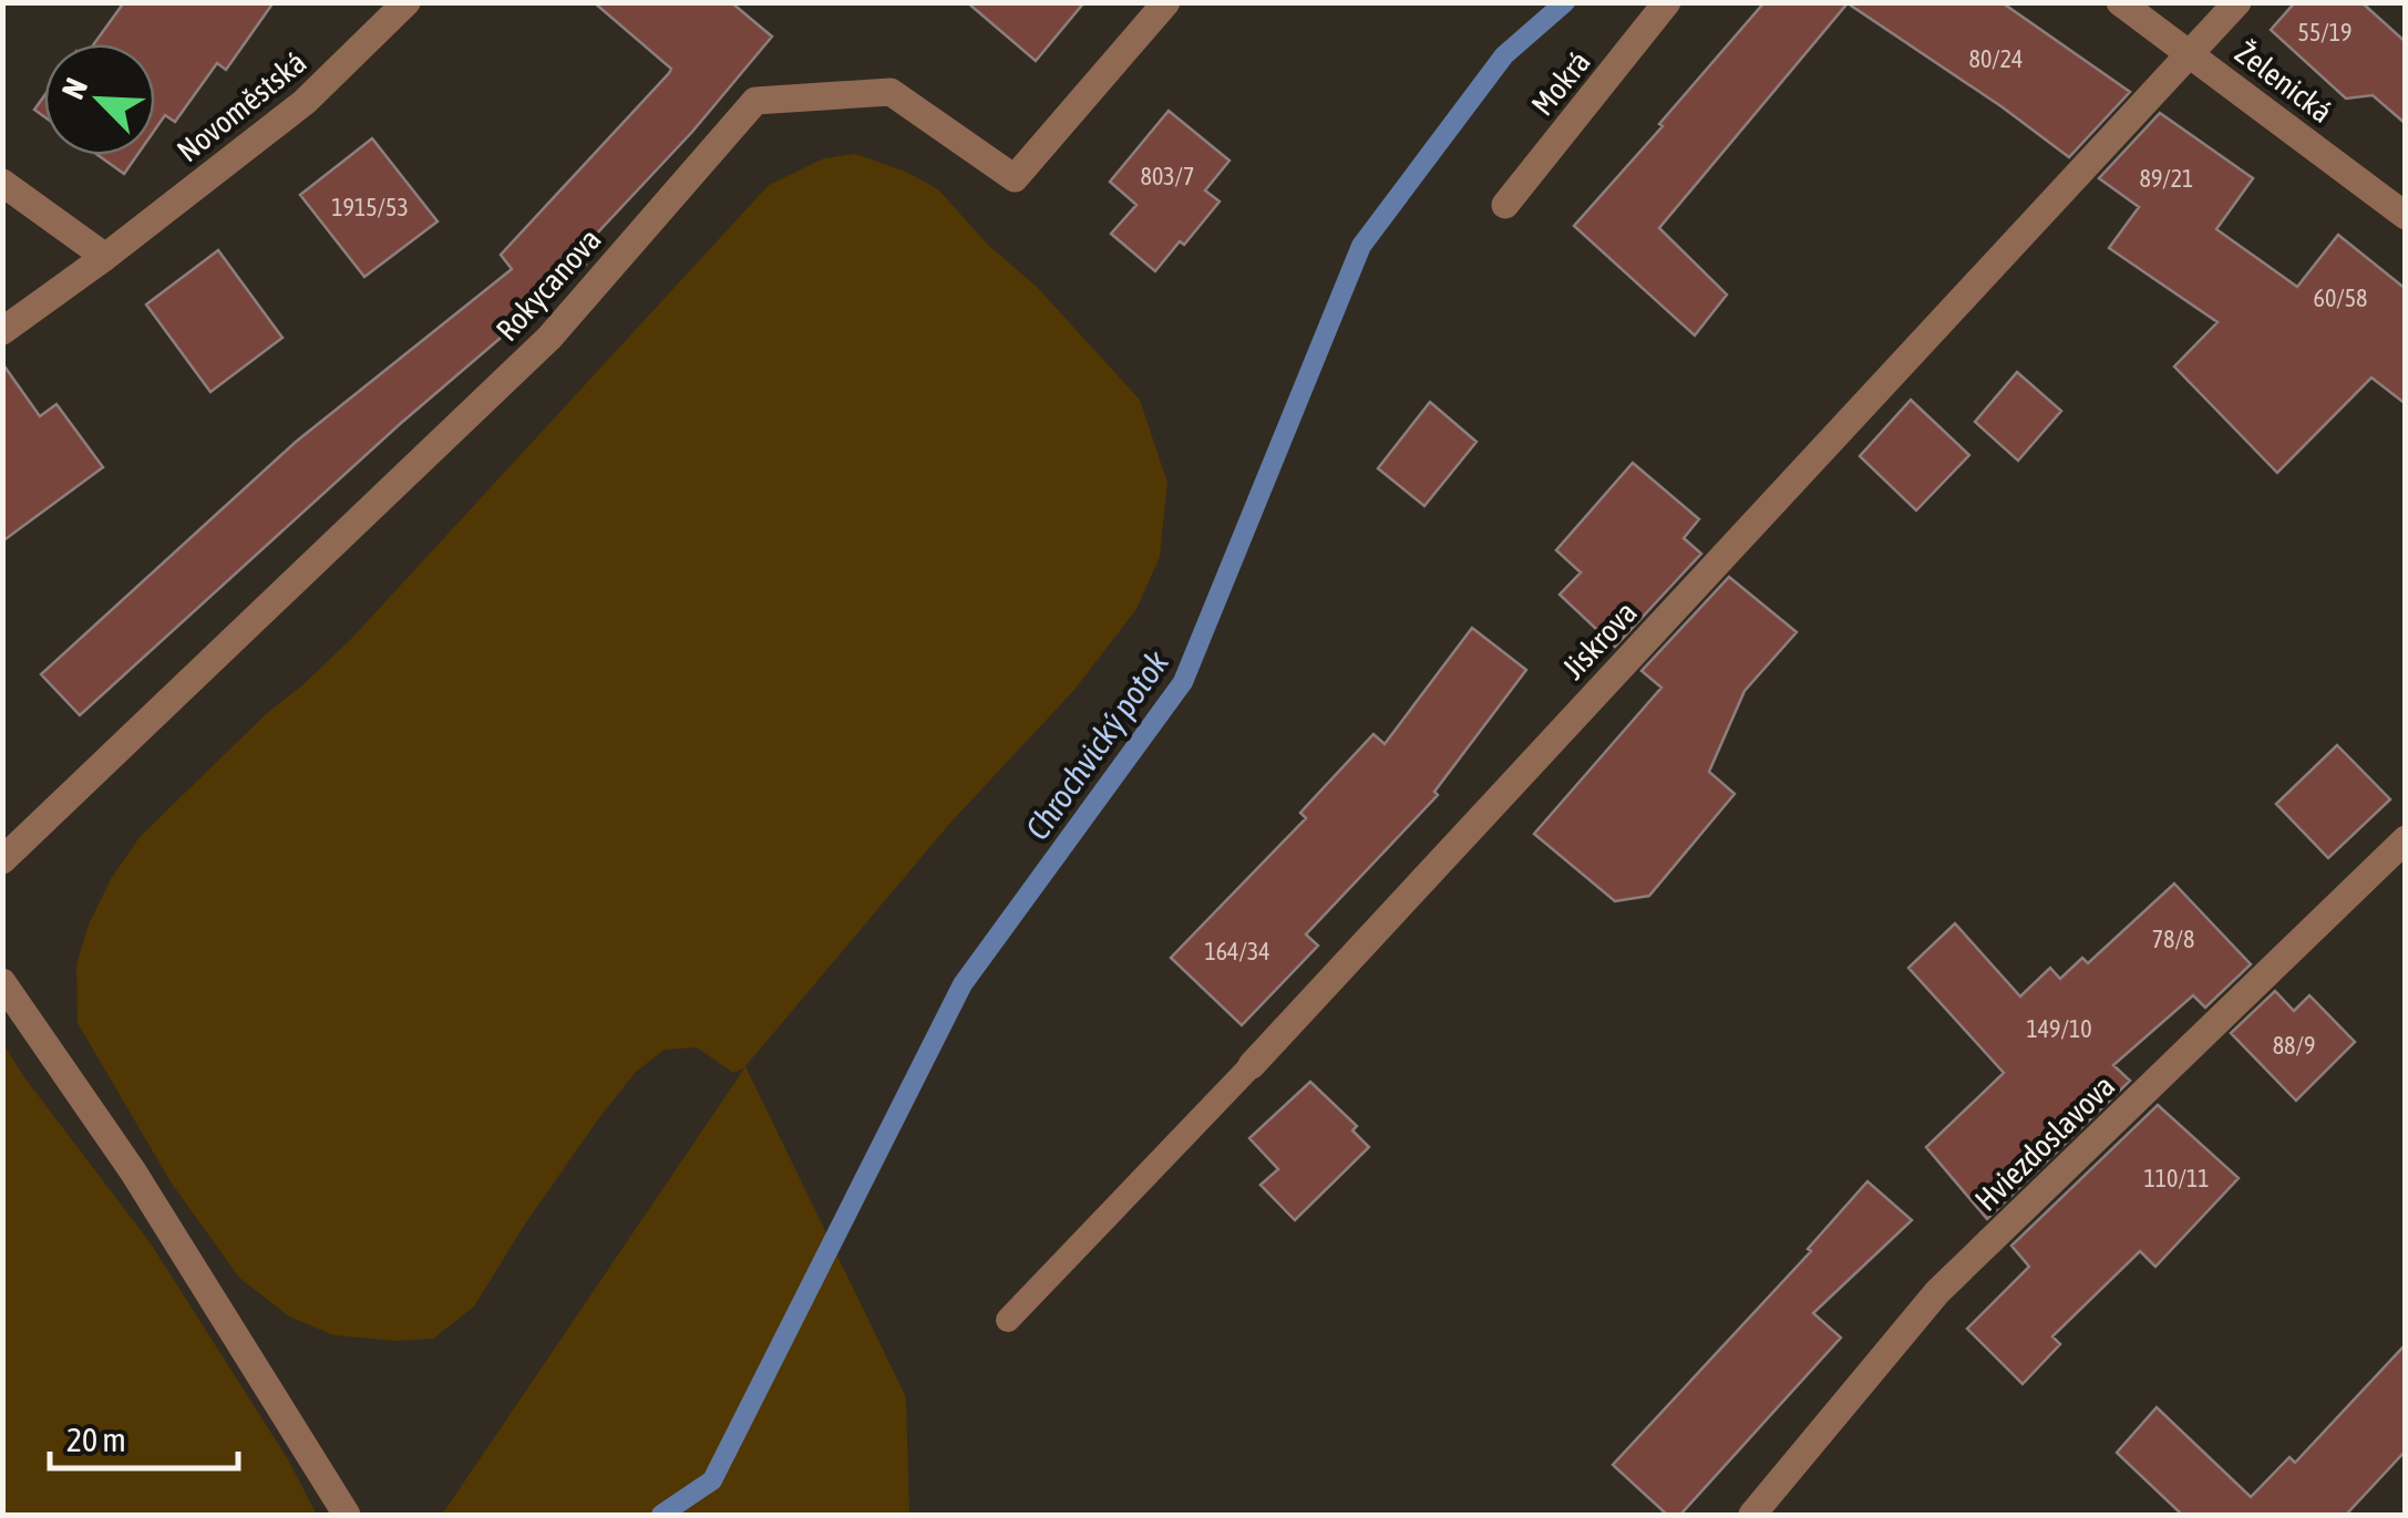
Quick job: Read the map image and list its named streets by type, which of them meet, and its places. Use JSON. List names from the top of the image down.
{
  "streets": {
    "street": [
      "Želenická",
      "Mokrá",
      "Novoměstská",
      "Rokycanova",
      "Jiskrova",
      "Hviezdoslavova"
    ]
  },
  "crossings": [
    ["Želenická", "Jiskrova"]
  ],
  "water": ["Chrochvický potok"],
  "house_numbers": [
    "55/19",
    "80/24",
    "803/7",
    "89/21",
    "1915/53",
    "60/58",
    "78/8",
    "164/34",
    "149/10",
    "88/9",
    "110/11"
  ],
  "scale_bar": "20 m",
  "north": "top left"
}
